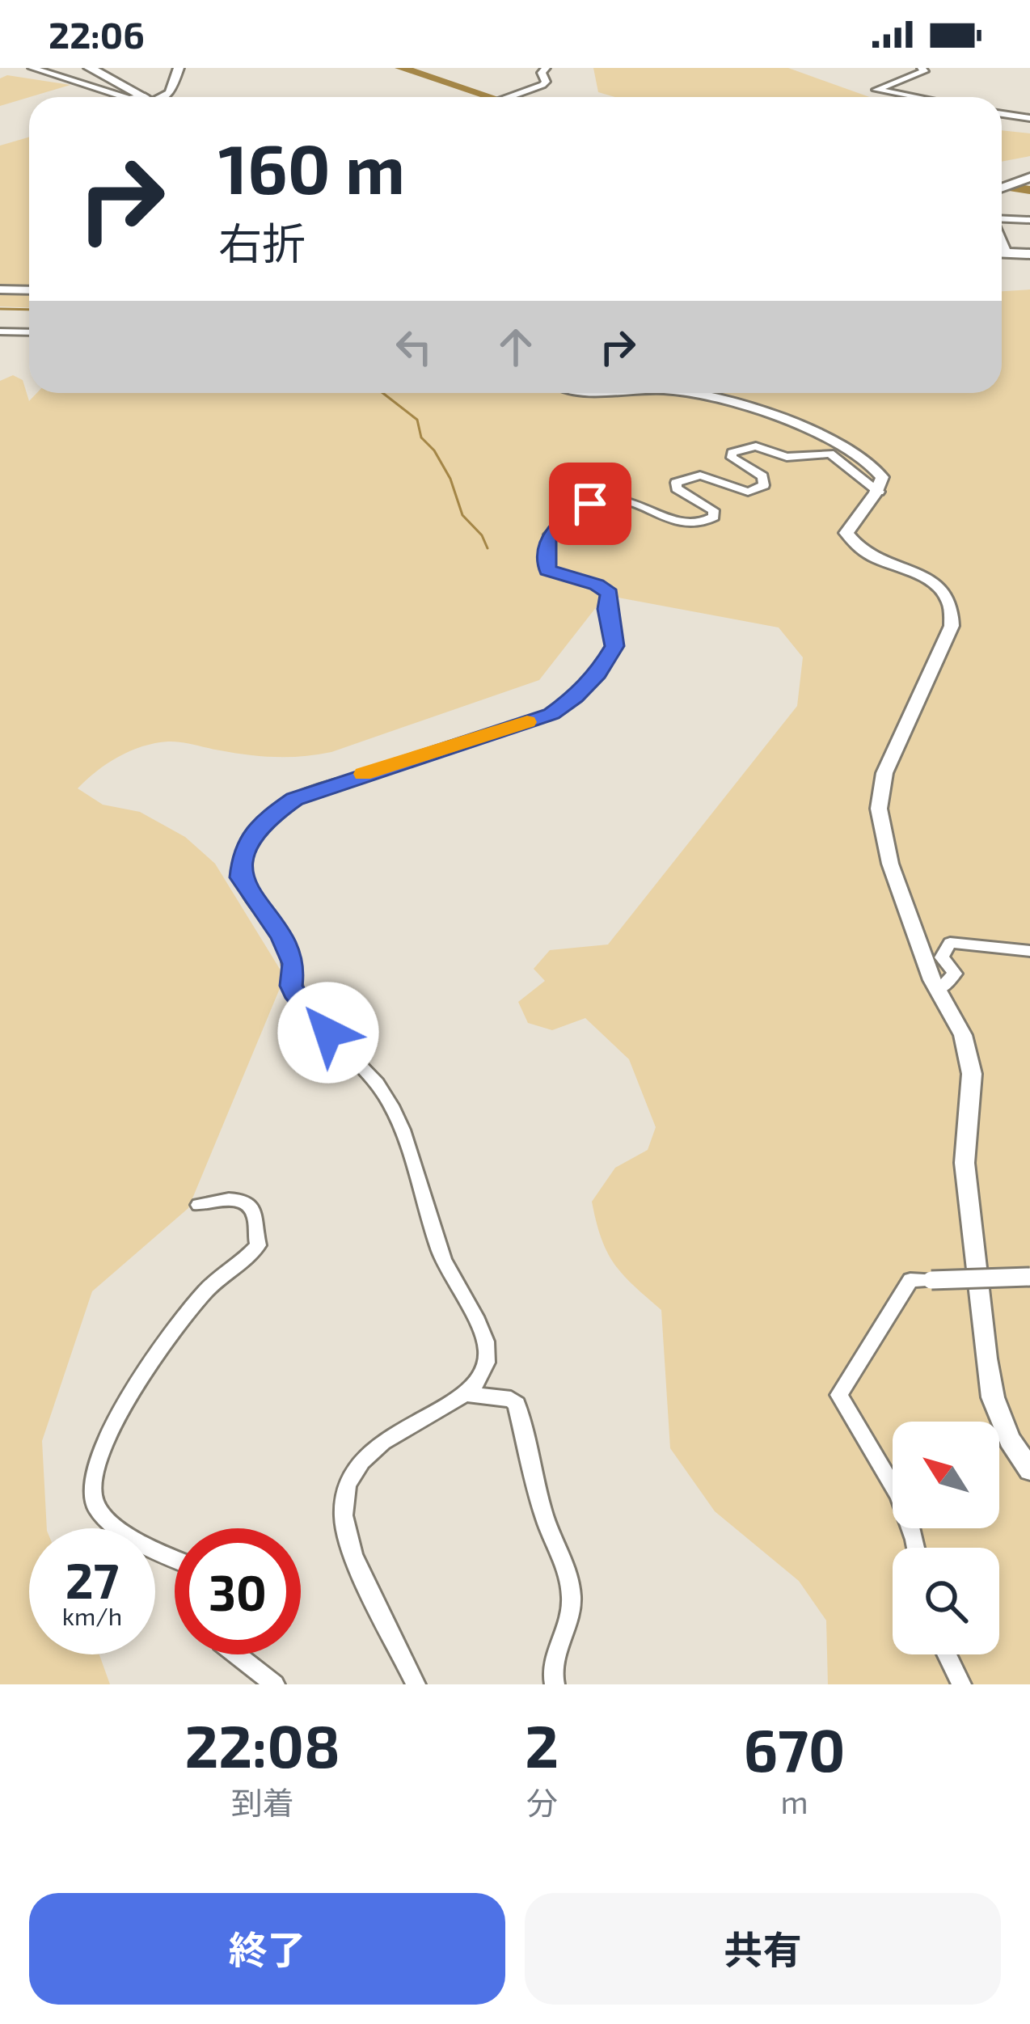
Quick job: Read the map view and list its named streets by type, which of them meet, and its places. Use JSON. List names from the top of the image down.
{
  "north": "top left",
  "page": {
    "status": "22:06",
    "turn": ["160 m", "右折"],
    "speed": "27 km/h",
    "limit": "30",
    "eta": [
      "22:08",
      "到着",
      "2",
      "分",
      "670",
      "m"
    ],
    "buttons": ["終了", "共有"]
  }
}
